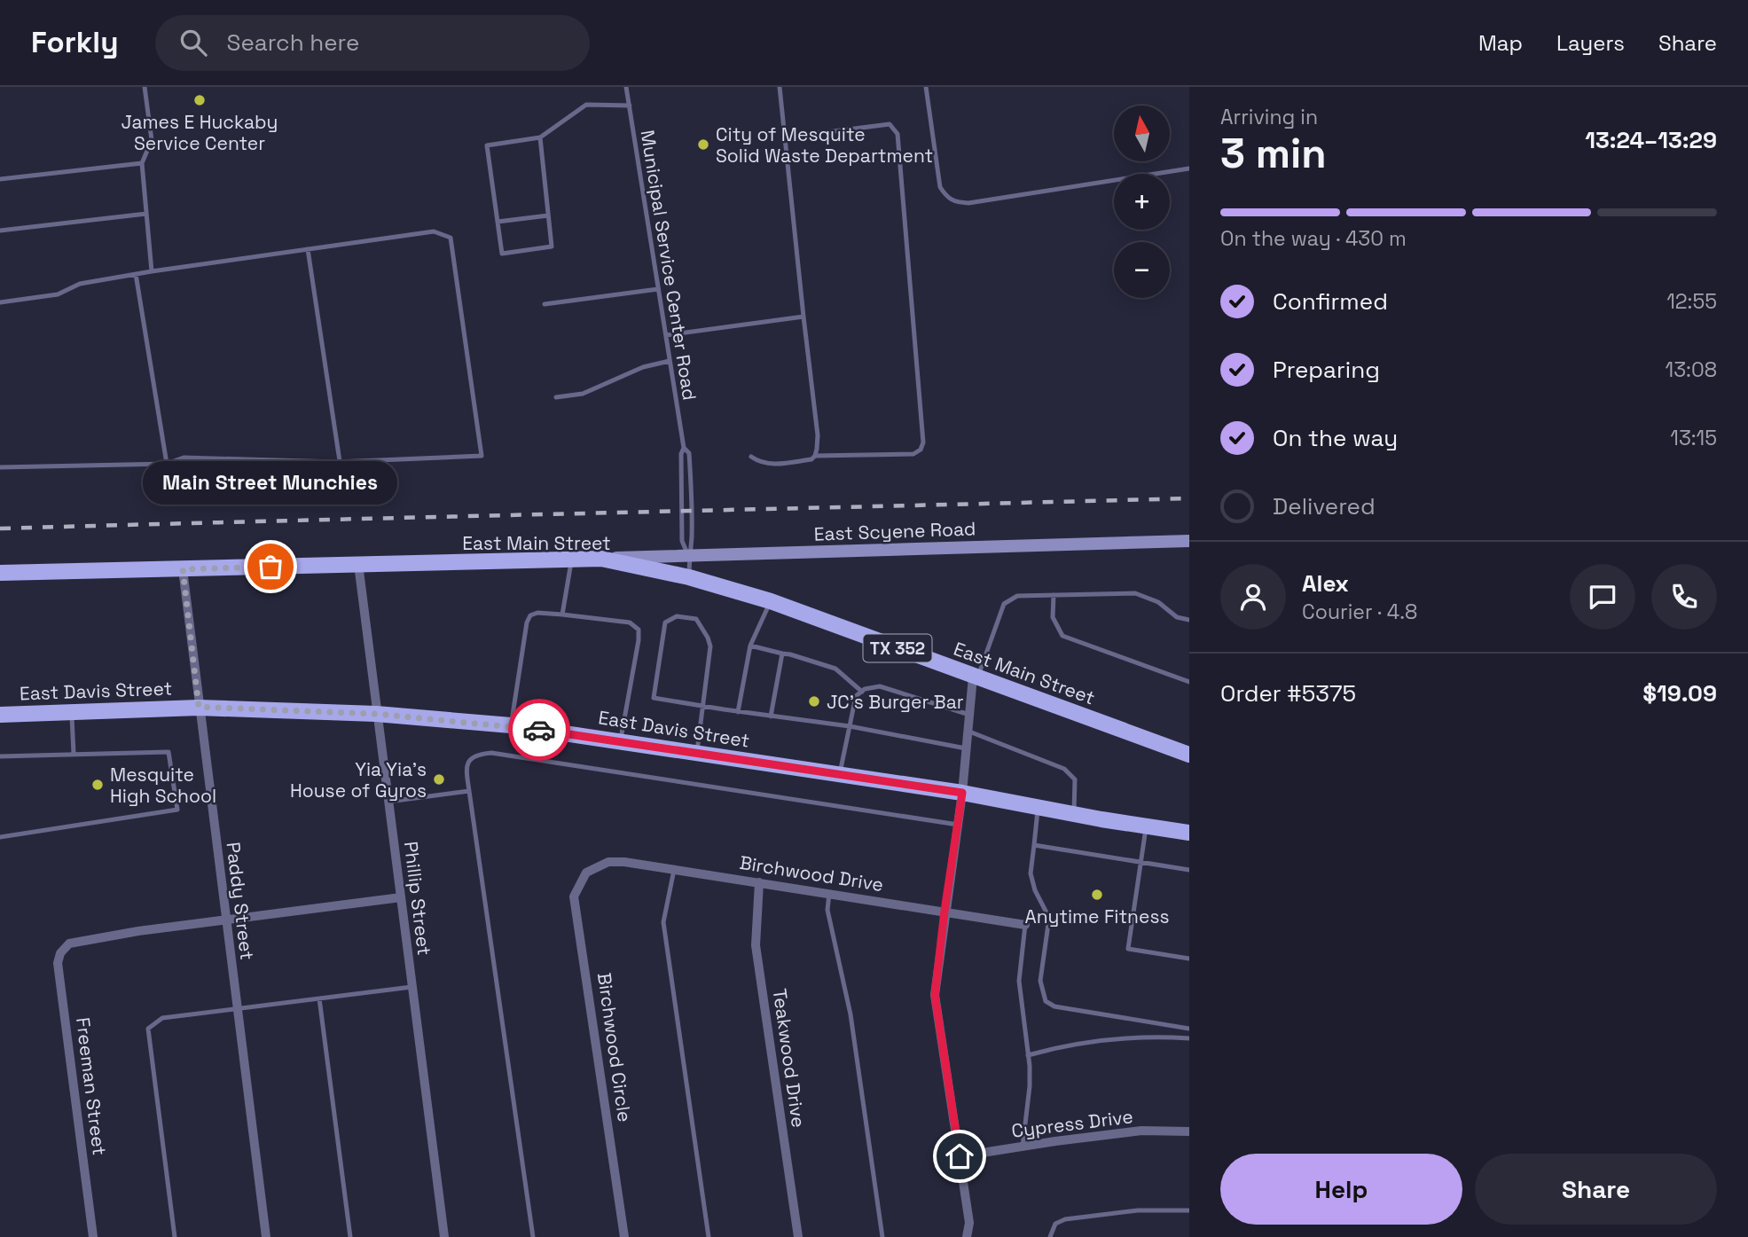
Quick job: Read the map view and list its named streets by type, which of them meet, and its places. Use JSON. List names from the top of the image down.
{
  "streets": {
    "main road": ["East Main Street", "TX 352", "East Davis Street"],
    "street": [
      "East Scyene Road",
      "Birchwood Drive",
      "Phillip Street",
      "Paddy Street",
      "Birchwood Circle",
      "Teakwood Drive",
      "Freeman Street",
      "Cypress Drive"
    ],
    "lane": ["Municipal Service Center Road"]
  },
  "crossings": [
    ["Municipal Service Center Road", "East Scyene Road"],
    ["Municipal Service Center Road", "East Main Street"],
    ["East Scyene Road", "East Main Street"],
    ["East Main Street", "Phillip Street"],
    ["East Main Street", "Paddy Street"],
    ["East Davis Street", "Phillip Street"],
    ["East Davis Street", "Paddy Street"],
    ["Birchwood Drive", "Birchwood Circle"],
    ["Birchwood Drive", "Teakwood Drive"],
    ["Paddy Street", "Freeman Street"]
  ],
  "places": [
    "James E Huckaby Service Center",
    "City of Mesquite Solid Waste Department",
    "Main Street Munchies",
    "JC's Burger Bar",
    "Yia Yia's House of Gyros",
    "Mesquite High School",
    "Anytime Fitness"
  ],
  "north": "top",
  "page": {
    "header": "Forkly",
    "search": "Search here",
    "nav": ["Map", "Layers", "Share"],
    "heading": ["3 min", "Arriving in", "13:24–13:29"],
    "panel": [
      "Alex",
      "Courier · 4.8",
      "Order #5375",
      "$19.09"
    ],
    "map_buttons": ["+", "−"],
    "bar": "On the way · 430 m",
    "list": [
      ["Confirmed", "12:55"],
      ["Preparing", "13:08"],
      ["On the way", "13:15"],
      "Delivered"
    ],
    "bubble": "Main Street Munchies",
    "buttons": ["Help", "Share"]
  }
}
